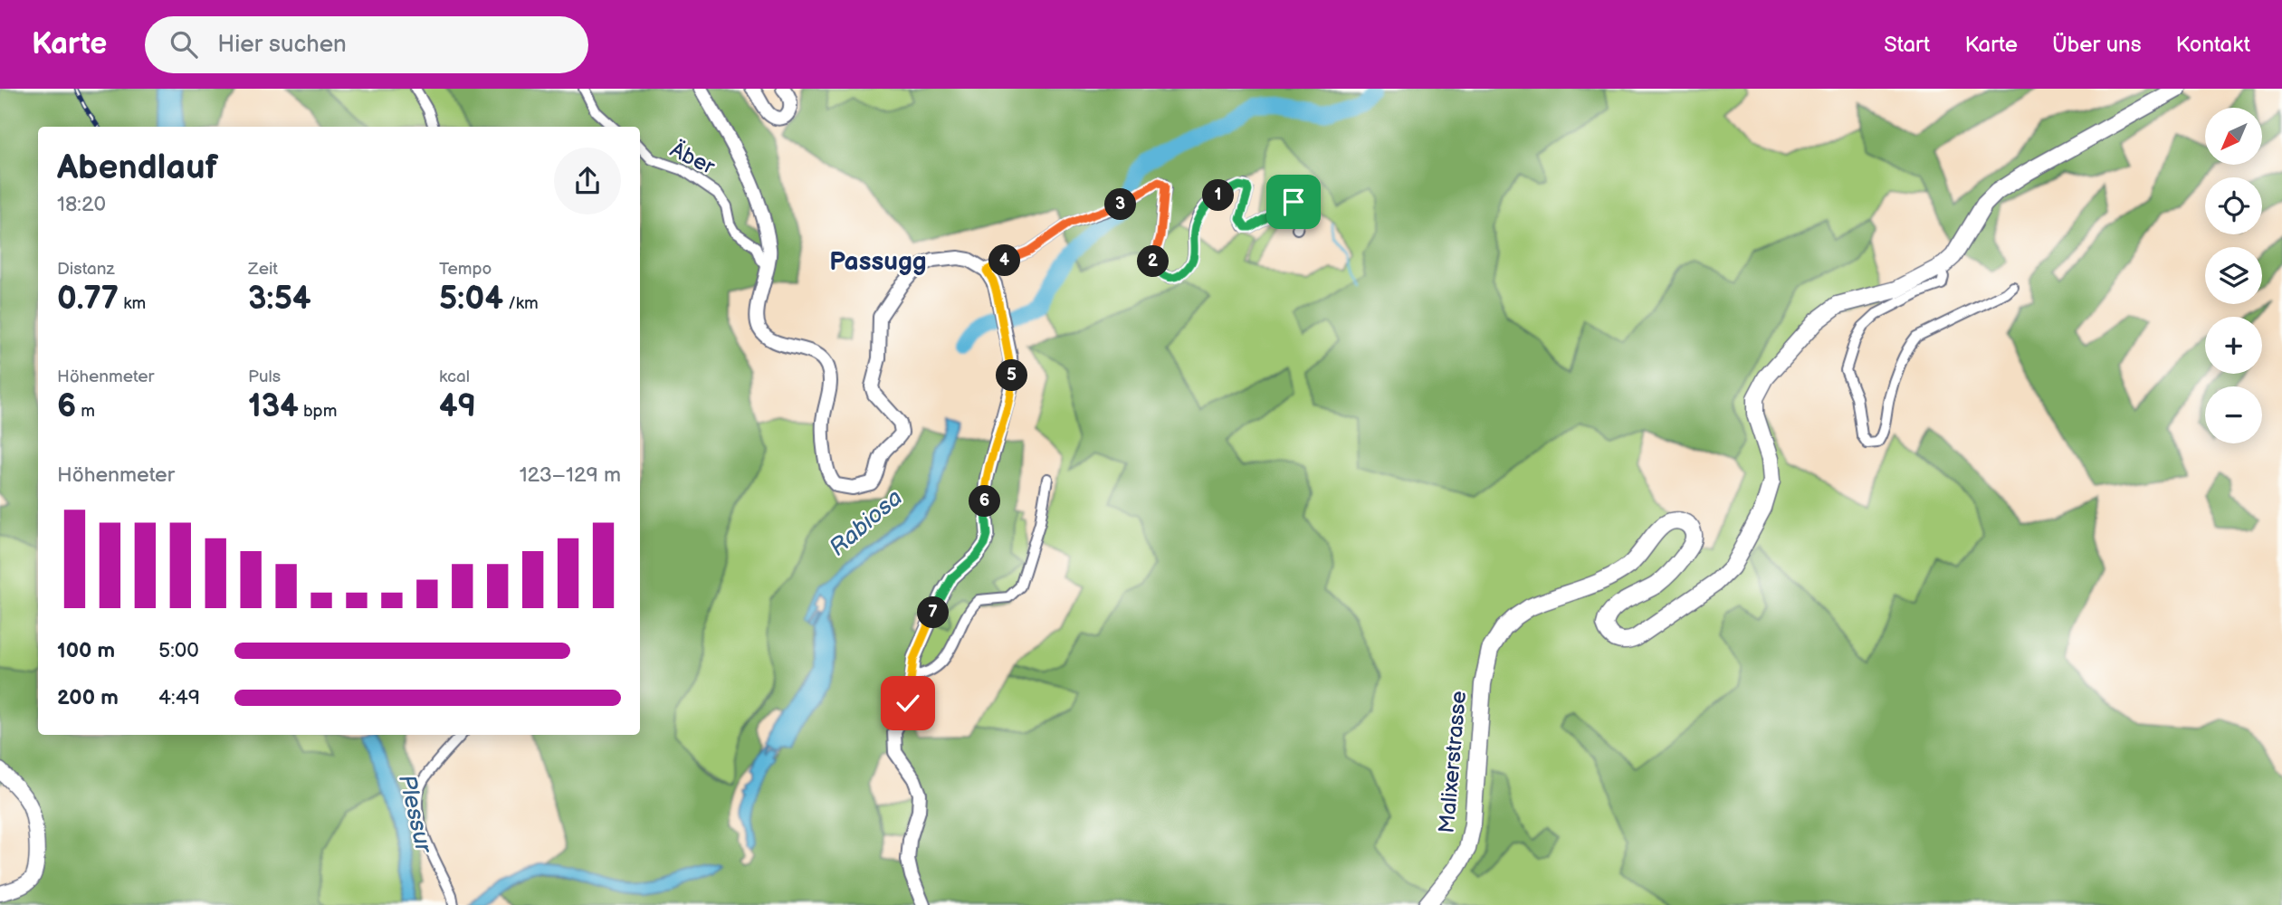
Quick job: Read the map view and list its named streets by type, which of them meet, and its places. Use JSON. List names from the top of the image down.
{
  "streets": {
    "main road": ["Malixerstrasse"],
    "street": ["Äber"]
  },
  "districts": ["Passugg"],
  "water": ["Rabiosa", "Plessur"],
  "north": "bottom left",
  "page": {
    "header": "Karte",
    "search": "Hier suchen",
    "nav": [
      "Start",
      "Karte",
      "Über uns",
      "Kontakt"
    ],
    "map_buttons": ["+", "−"],
    "heading": ["Abendlauf", "18:20"],
    "pins": [
      "1",
      "3",
      "4",
      "2",
      "5",
      "6",
      "7"
    ],
    "stats": [
      ["Distanz", "0.77 km"],
      ["Zeit", "3:54"],
      ["Tempo", "5:04 /km"],
      ["Höhenmeter", "6 m"],
      ["Puls", "134 bpm"],
      ["kcal", "49"]
    ],
    "chart": ["Höhenmeter", "123–129 m"],
    "list": [
      {
        "name": "100 m",
        "note": "5:00"
      },
      {
        "name": "200 m",
        "note": "4:49"
      }
    ]
  }
}
